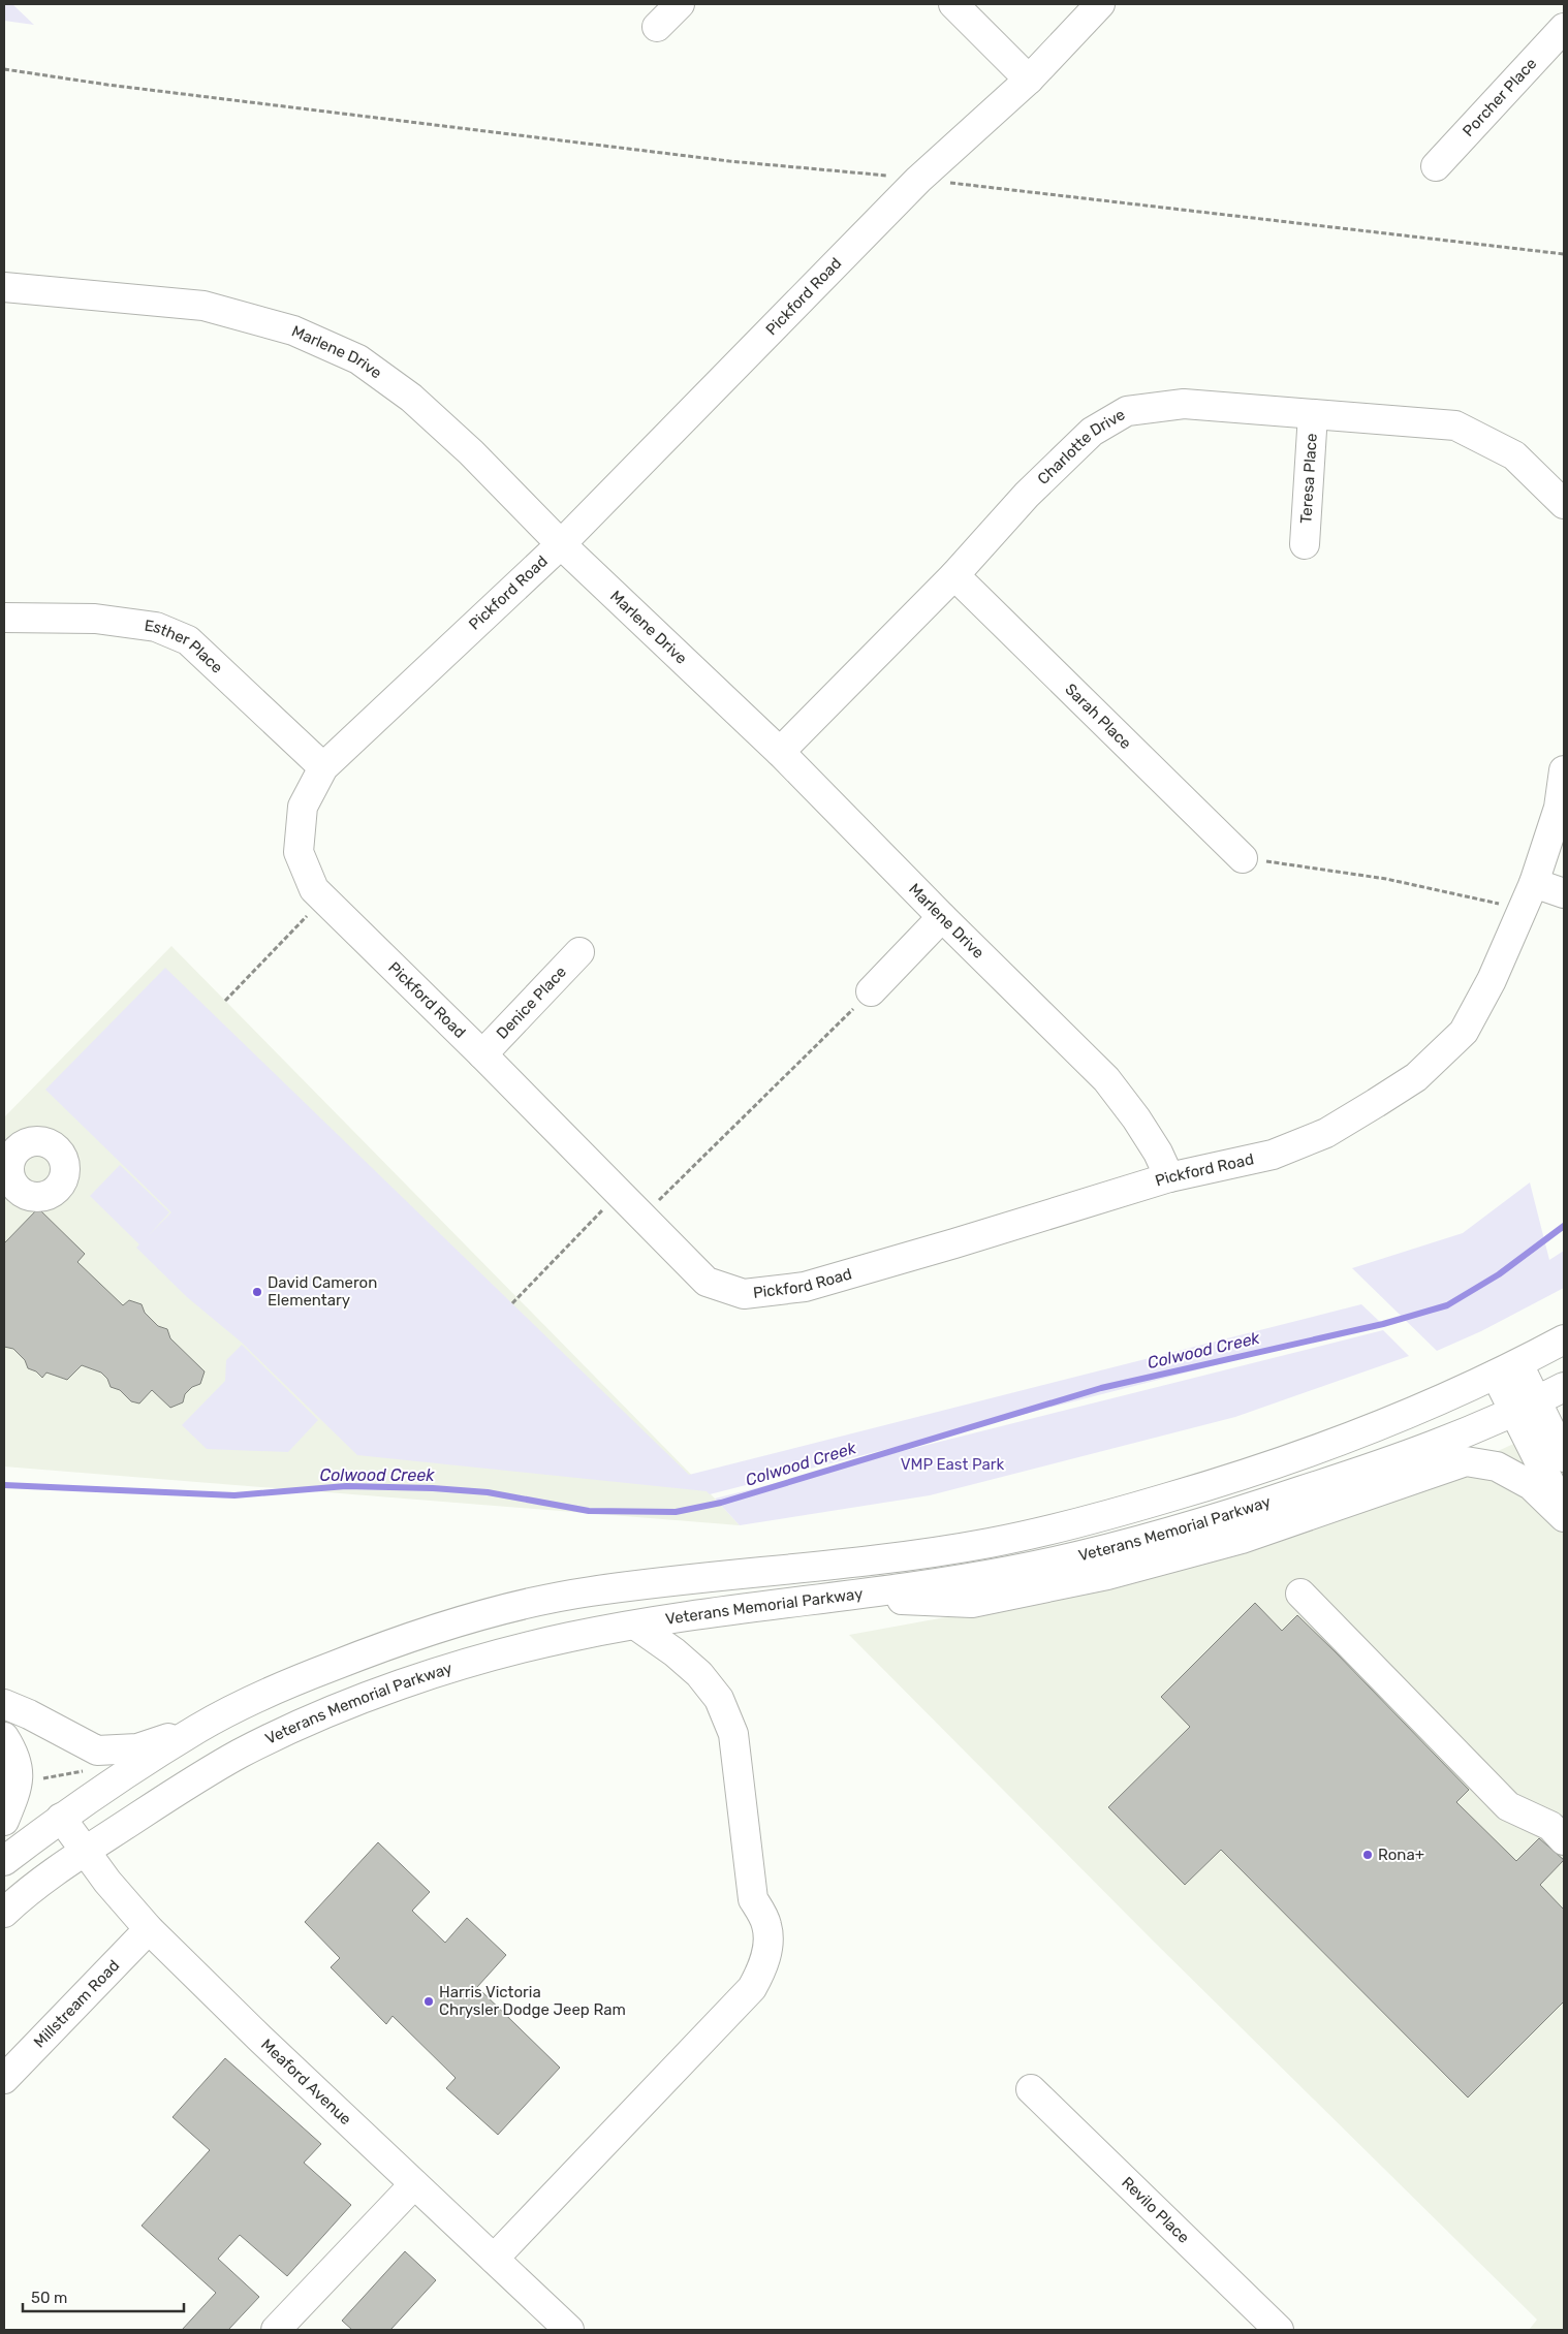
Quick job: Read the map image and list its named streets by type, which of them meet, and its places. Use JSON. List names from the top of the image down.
{
  "streets": {
    "street": [
      "Porcher Place",
      "Pickford Road",
      "Marlene Drive",
      "Charlotte Drive",
      "Teresa Place",
      "Esther Place",
      "Sarah Place",
      "Denice Place",
      "Veterans Memorial Parkway",
      "Millstream Road",
      "Meaford Avenue",
      "Revilo Place"
    ]
  },
  "crossings": [
    ["Pickford Road", "Marlene Drive"],
    ["Pickford Road", "Esther Place"],
    ["Pickford Road", "Denice Place"],
    ["Marlene Drive", "Charlotte Drive"],
    ["Charlotte Drive", "Teresa Place"],
    ["Charlotte Drive", "Sarah Place"],
    ["Veterans Memorial Parkway", "Meaford Avenue"],
    ["Millstream Road", "Meaford Avenue"]
  ],
  "water": ["Colwood Creek"],
  "parks": ["VMP East Park"],
  "places": ["David Cameron Elementary", "Rona+", "Harris Victoria Chrysler Dodge Jeep Ram"],
  "scale_bar": "50 m"
}
